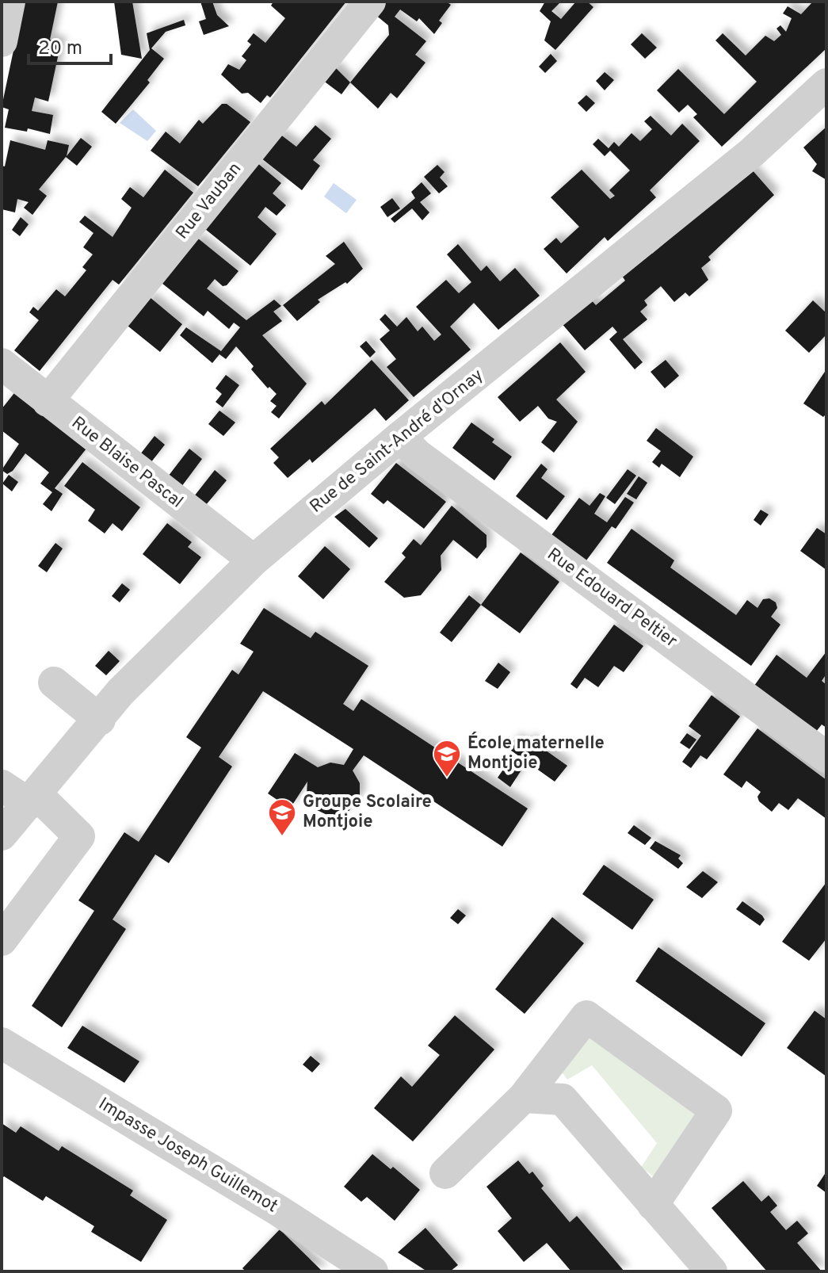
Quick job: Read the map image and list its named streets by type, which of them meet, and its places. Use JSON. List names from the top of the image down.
{
  "streets": {
    "street": [
      "Rue Vauban",
      "Rue de Saint-André d'Ornay",
      "Rue Blaise Pascal",
      "Rue Edouard Peltier",
      "Impasse Joseph Guillemot"
    ]
  },
  "crossings": [
    ["Rue Vauban", "Rue Blaise Pascal"],
    ["Rue de Saint-André d'Ornay", "Rue Blaise Pascal"],
    ["Rue de Saint-André d'Ornay", "Rue Edouard Peltier"]
  ],
  "places": {
    "school or university": ["École maternelle Montjoie", "Groupe Scolaire Montjoie"]
  },
  "scale_bar": "20 m"
}
